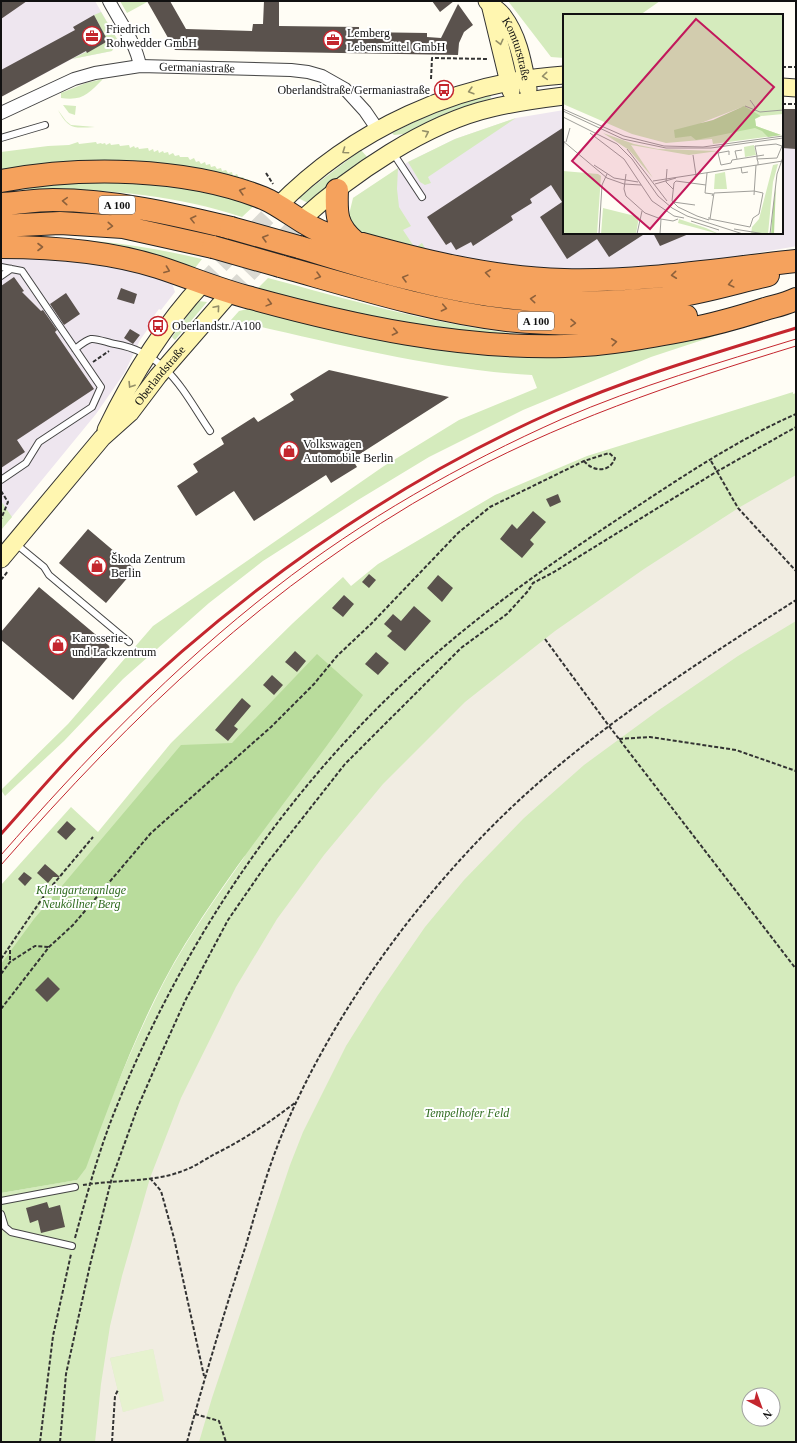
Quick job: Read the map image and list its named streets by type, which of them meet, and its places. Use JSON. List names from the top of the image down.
{
  "streets": {
    "highway": ["A 100"],
    "street": ["Komturstraße", "Germaniastraße", "Oberlandstraße"]
  },
  "parks": ["Kleingartenanlage Neuköllner Berg", "Tempelhofer Feld"],
  "places": {
    "office": ["Friedrich Rohwedder GmbH", "Lemberg Lebensmittel GmbH"],
    "bus stop": ["Oberlandstraße/Germaniastraße", "Oberlandstr./A100"],
    "shop": ["Volkswagen Automobile Berlin", "Škoda Zentrum Berlin", "Karosserie- und Lackzentrum"]
  },
  "north": "bottom right"
}
